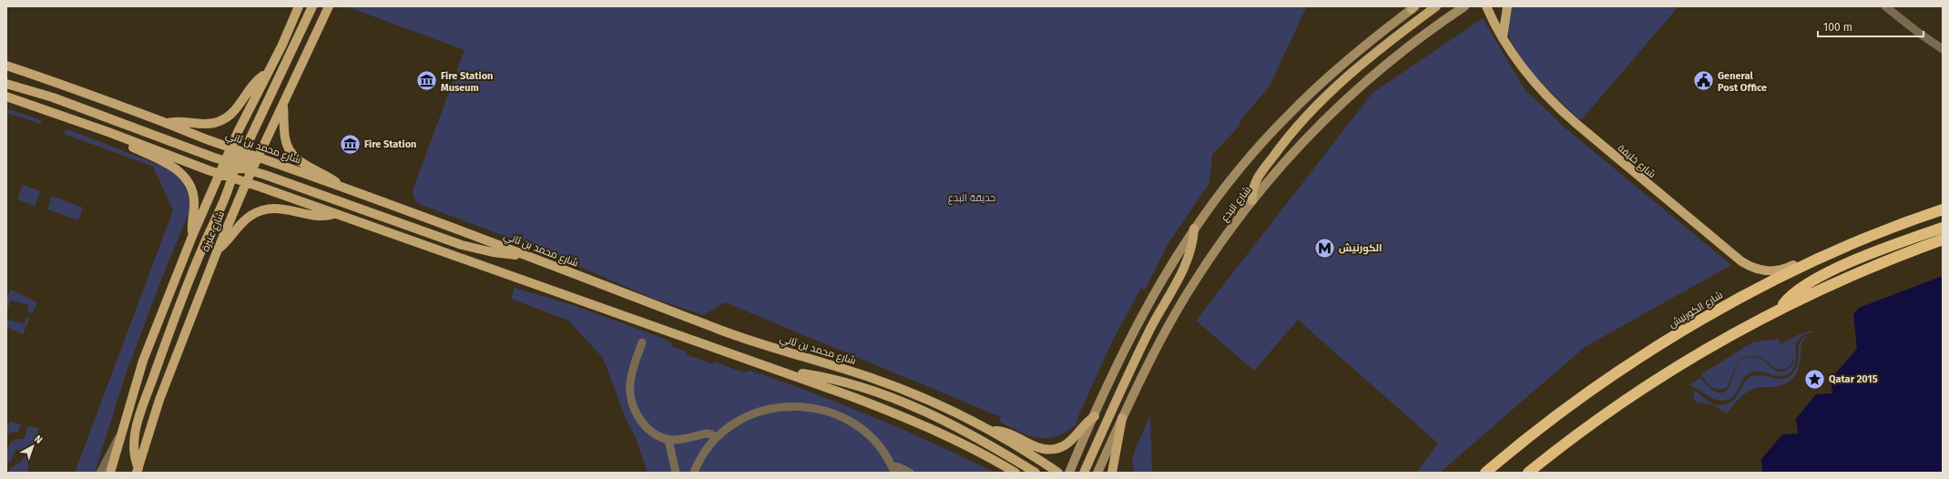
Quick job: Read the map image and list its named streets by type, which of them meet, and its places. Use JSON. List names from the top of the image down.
{
  "streets": {
    "highway": ["شارع الكورنيش"],
    "main road": [
      "شارع محمد بن ثاني",
      "شارع خليفة",
      "شارع البدع",
      "شارع عنيزة"
    ]
  },
  "crossings": [
    ["شارع محمد بن ثاني", "شارع عنيزة"],
    ["شارع خليفة", "شارع الكورنيش"]
  ],
  "parks": ["حديقة البدع"],
  "places": {
    "museum": ["Fire Station Museum", "Fire Station"],
    "public building": ["General Post Office"],
    "metro station": ["الكورنيش"],
    "place": ["Qatar 2015"]
  },
  "scale_bar": "100 m",
  "north": "top right"
}
